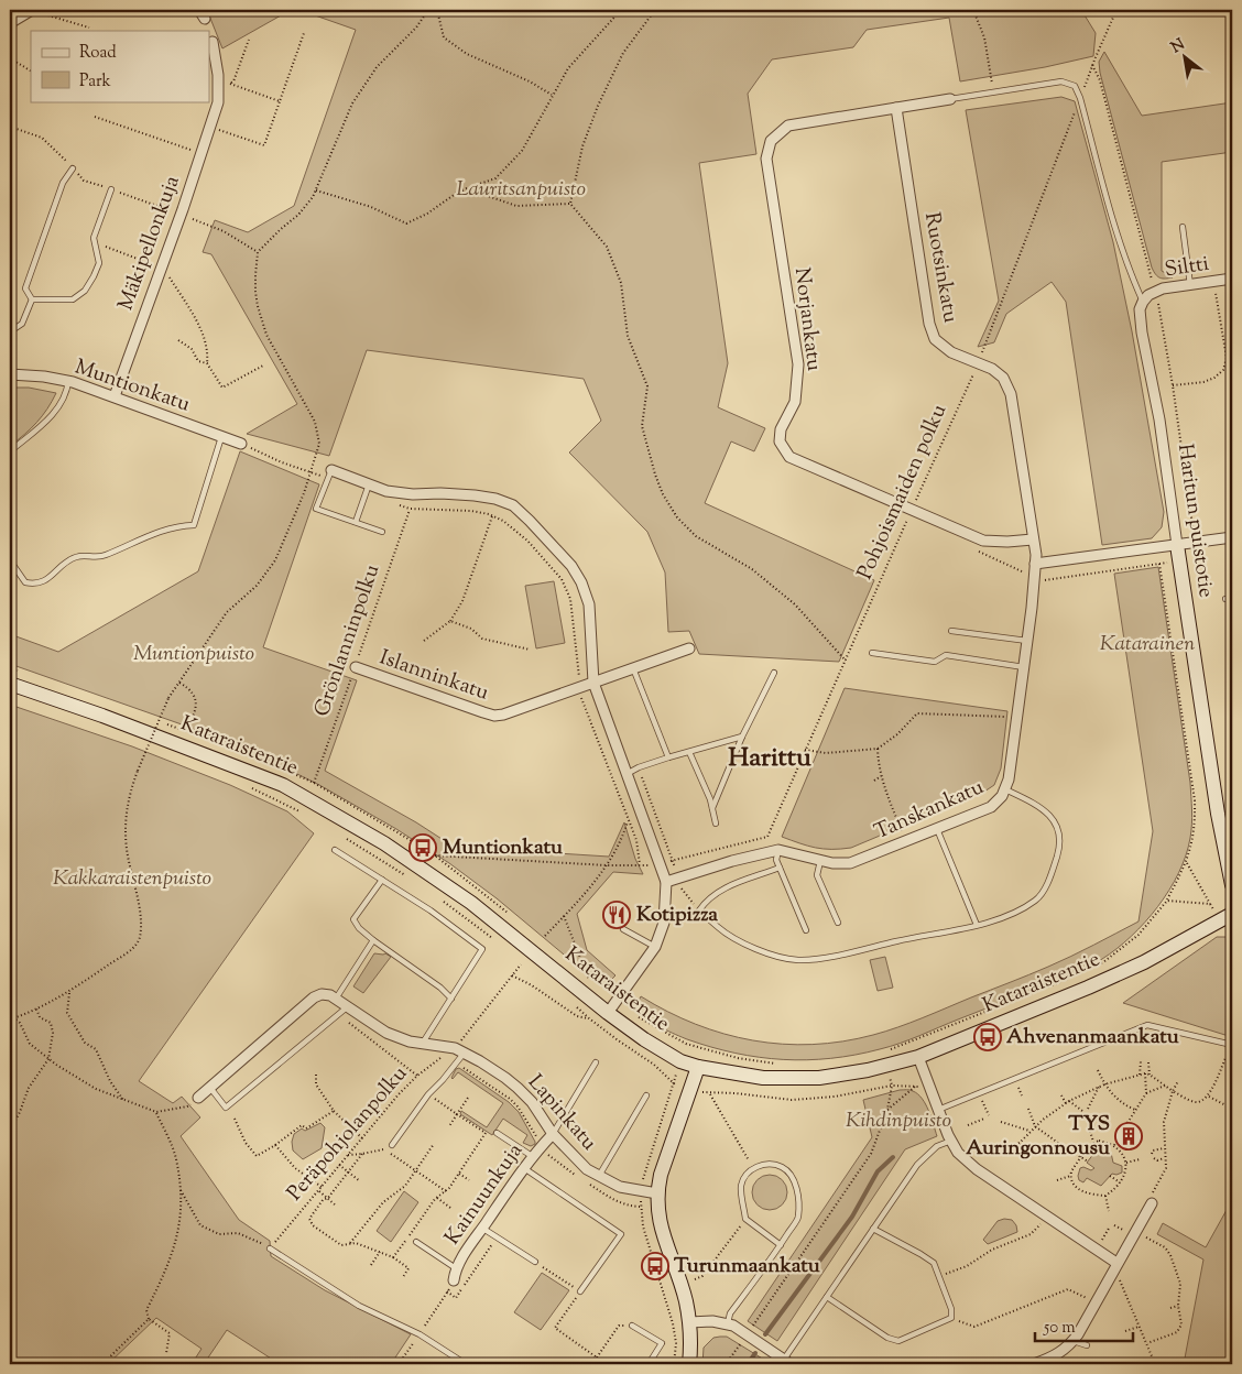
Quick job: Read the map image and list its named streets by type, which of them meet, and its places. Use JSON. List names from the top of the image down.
{
  "streets": {
    "street": [
      "Mäkipellonkuja",
      "Ruotsinkatu",
      "Siltti",
      "Norjankatu",
      "Muntionkatu",
      "Haritun puistotie",
      "Islanninkatu",
      "Kataraistentie",
      "Tanskankatu",
      "Lapinkatu",
      "Kainuunkuja"
    ],
    "path": ["Pohjoismaiden polku", "Grönlanninpolku", "Peräpohjolanpolku"]
  },
  "crossings": [
    ["Mäkipellonkuja", "Muntionkatu"],
    ["Ruotsinkatu", "Norjankatu"],
    ["Ruotsinkatu", "Pohjoismaiden polku"],
    ["Ruotsinkatu", "Tanskankatu"],
    ["Siltti", "Haritun puistotie"],
    ["Norjankatu", "Pohjoismaiden polku"],
    ["Grönlanninpolku", "Islanninkatu"],
    ["Lapinkatu", "Peräpohjolanpolku"],
    ["Lapinkatu", "Kainuunkuja"]
  ],
  "districts": ["Harittu"],
  "parks": [
    "Lauritsanpuisto",
    "Katarainen",
    "Muntionpuisto",
    "Kakkaraistenpuisto",
    "Kihdinpuisto"
  ],
  "places": {
    "bus stop": ["Muntionkatu", "Ahvenanmaankatu", "Turunmaankatu"],
    "restaurant": ["Kotipizza"],
    "building": ["TYS Auringonnousu"]
  },
  "legend": ["Road", "Park"],
  "scale_bar": "50 m",
  "north": "top left"
}
